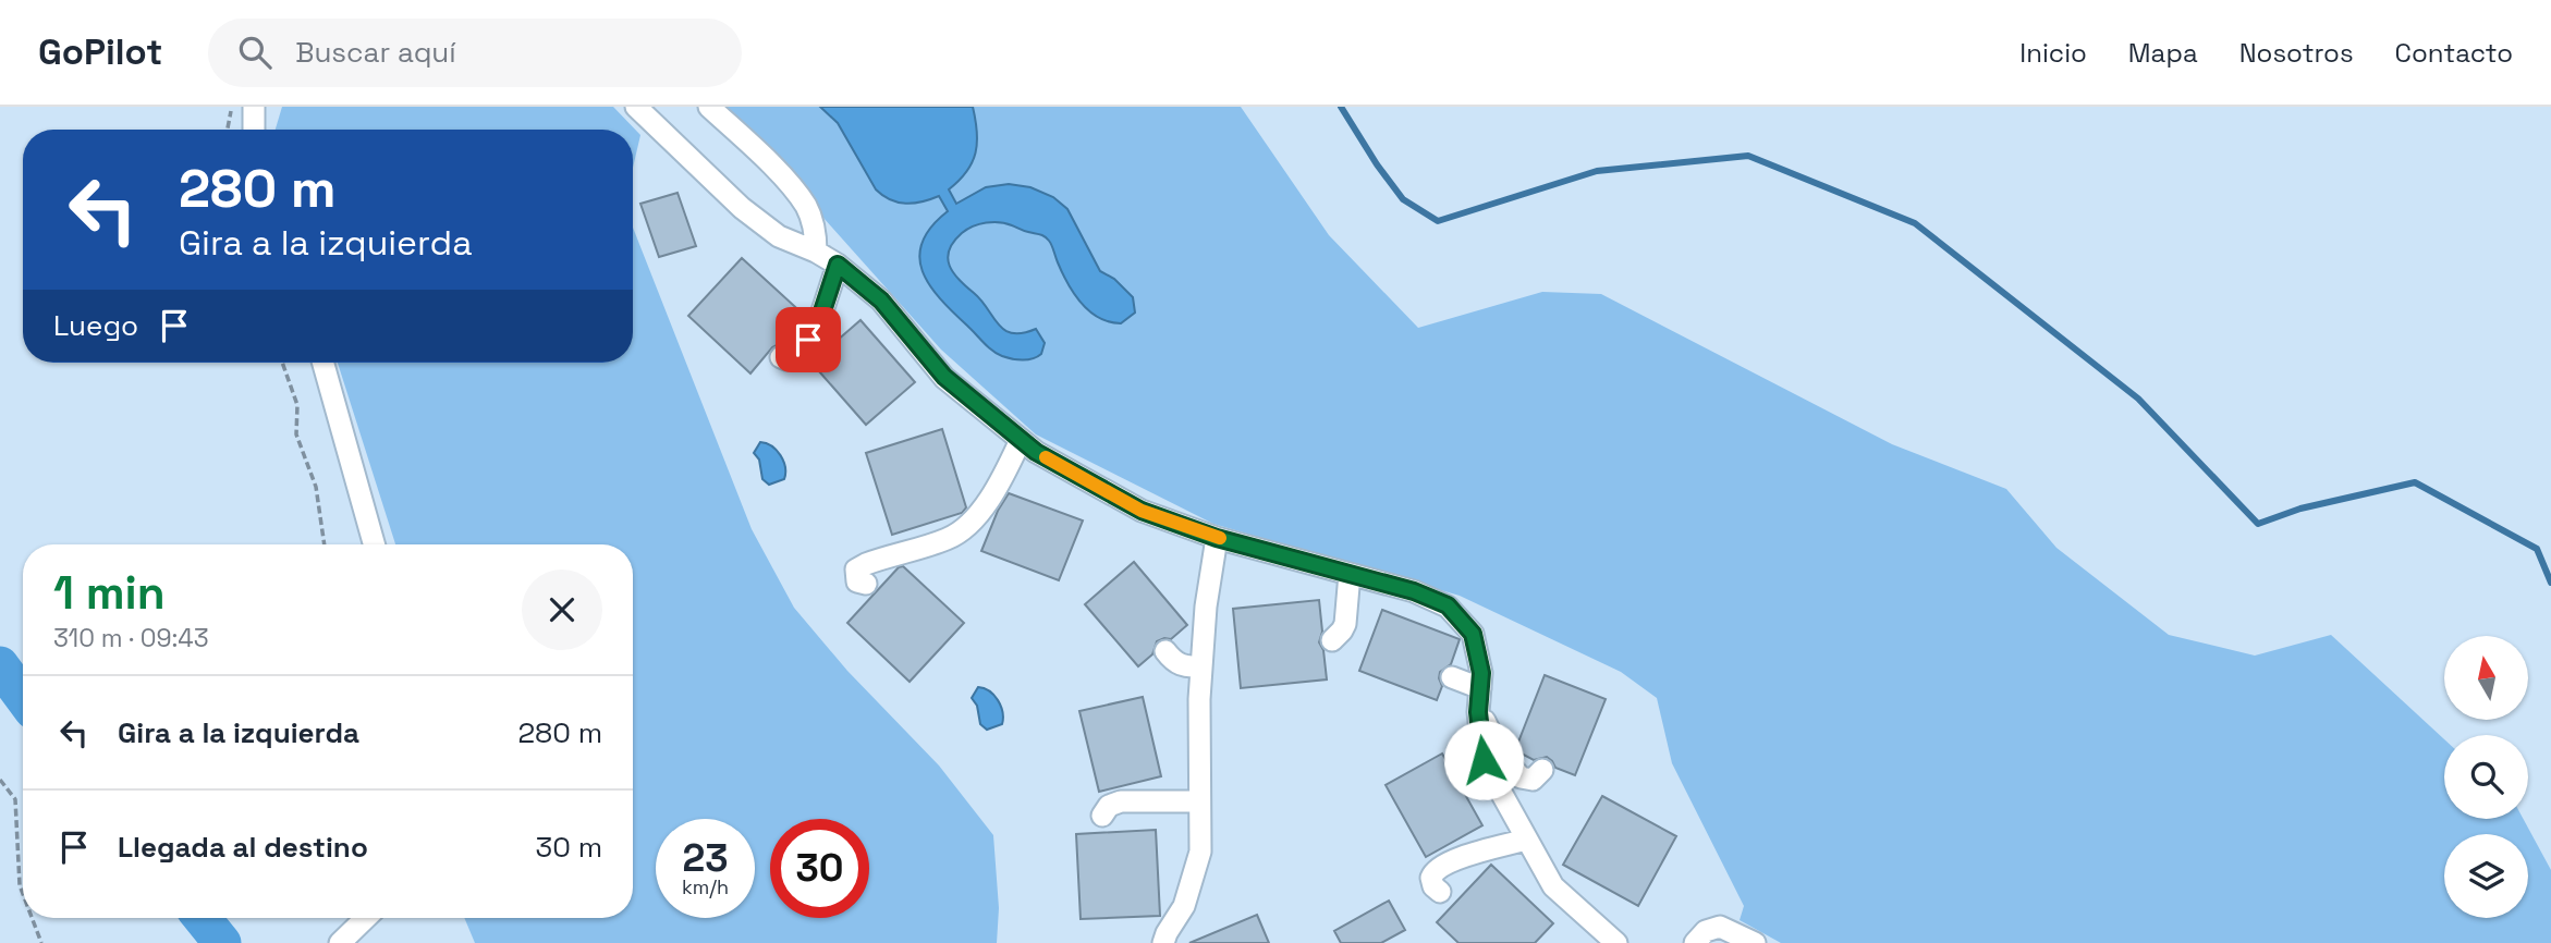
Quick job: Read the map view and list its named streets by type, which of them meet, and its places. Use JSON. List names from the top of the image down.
{
  "north": "top",
  "page": {
    "header": "GoPilot",
    "search": "Buscar aquí",
    "nav": [
      "Inicio",
      "Mapa",
      "Nosotros",
      "Contacto"
    ],
    "turn": ["280 m", "Gira a la izquierda"],
    "then": "Luego",
    "heading": ["1 min", "310 m · 09:43"],
    "list": [
      {
        "name": "Gira a la izquierda",
        "value": "280 m"
      },
      {
        "name": "Llegada al destino",
        "value": "30 m"
      }
    ],
    "speed": "23 km/h",
    "limit": "30"
  }
}
